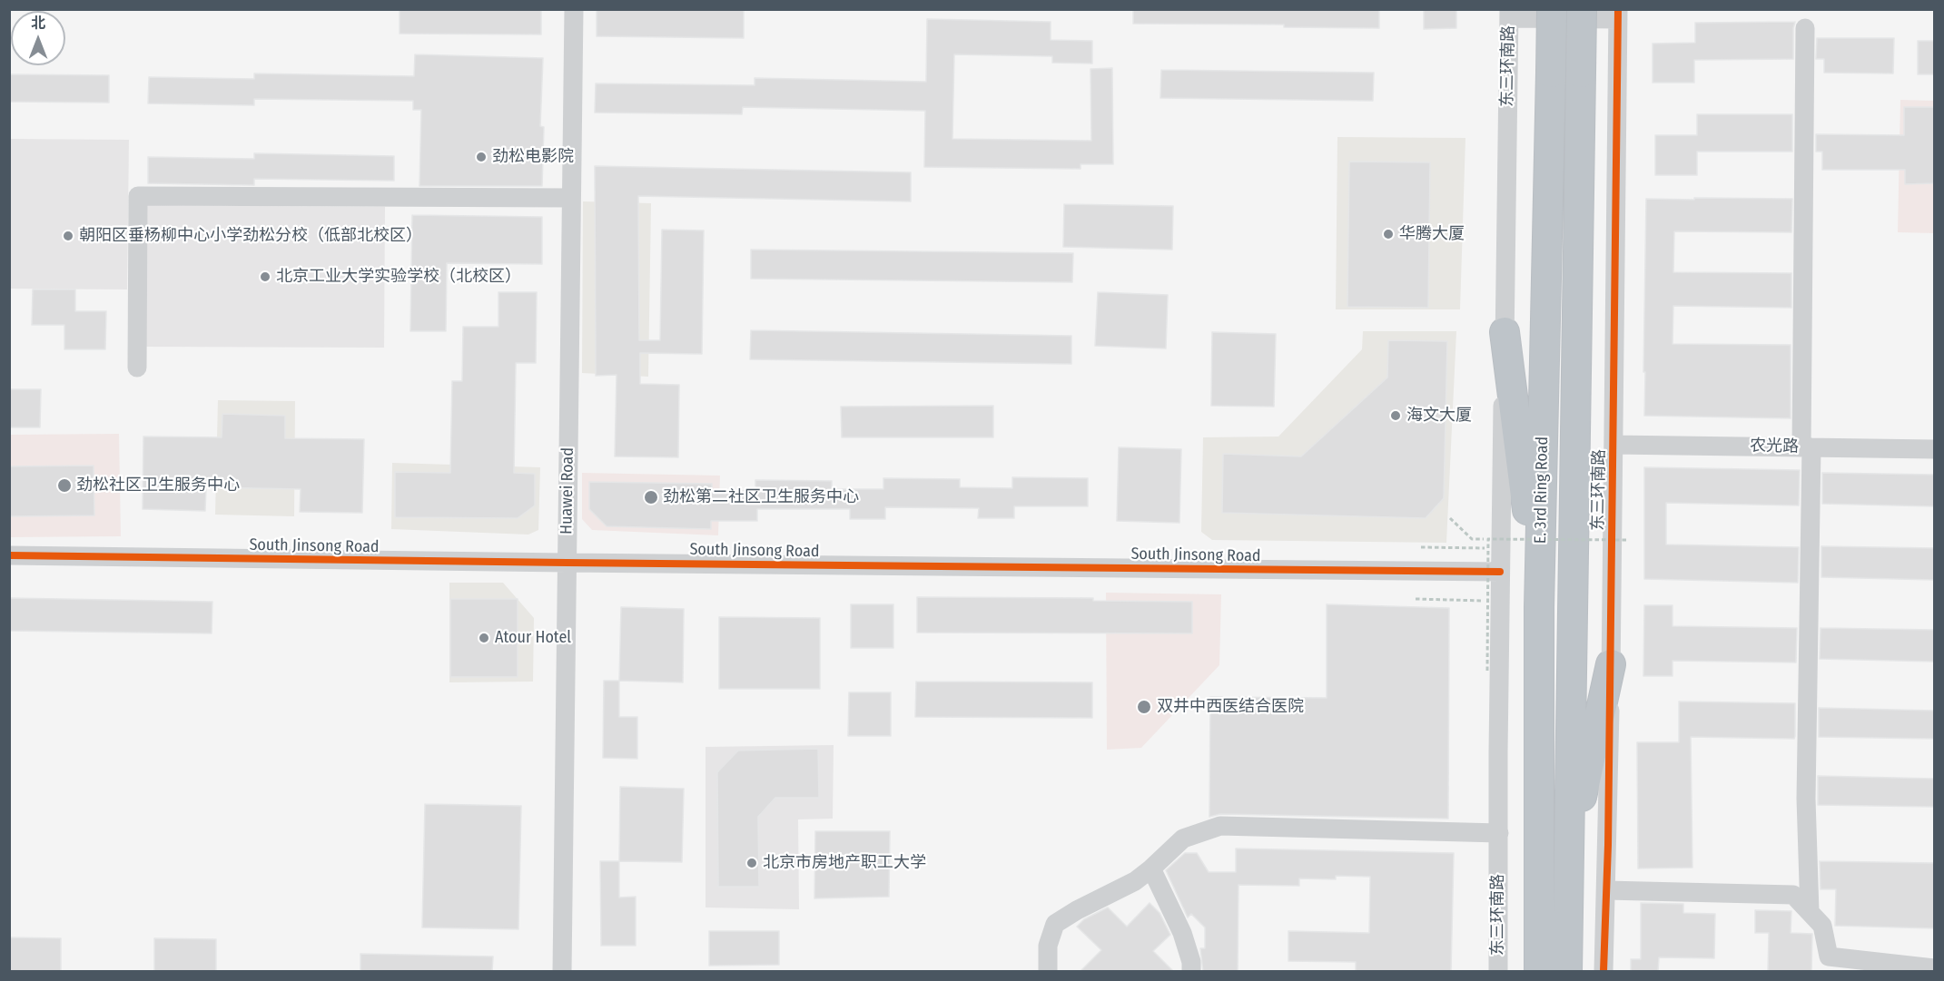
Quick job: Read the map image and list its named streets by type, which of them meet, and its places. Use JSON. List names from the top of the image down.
{
  "streets": {
    "highway": ["E. 3rd Ring Road"],
    "street": [
      "东三环南路",
      "农光路",
      "Huawei Road",
      "South Jinsong Road"
    ]
  },
  "crossings": [
    ["东三环南路", "农光路"],
    ["东三环南路", "South Jinsong Road"],
    ["Huawei Road", "South Jinsong Road"]
  ],
  "places": [
    "劲松电影院",
    "华腾大厦",
    "朝阳区垂杨柳中心小学劲松分校（低部北校区）",
    "北京工业大学实验学校（北校区）",
    "海文大厦",
    "劲松社区卫生服务中心",
    "劲松第二社区卫生服务中心",
    "Atour Hotel",
    "双井中西医结合医院",
    "北京市房地产职工大学"
  ],
  "north": "top"
}
